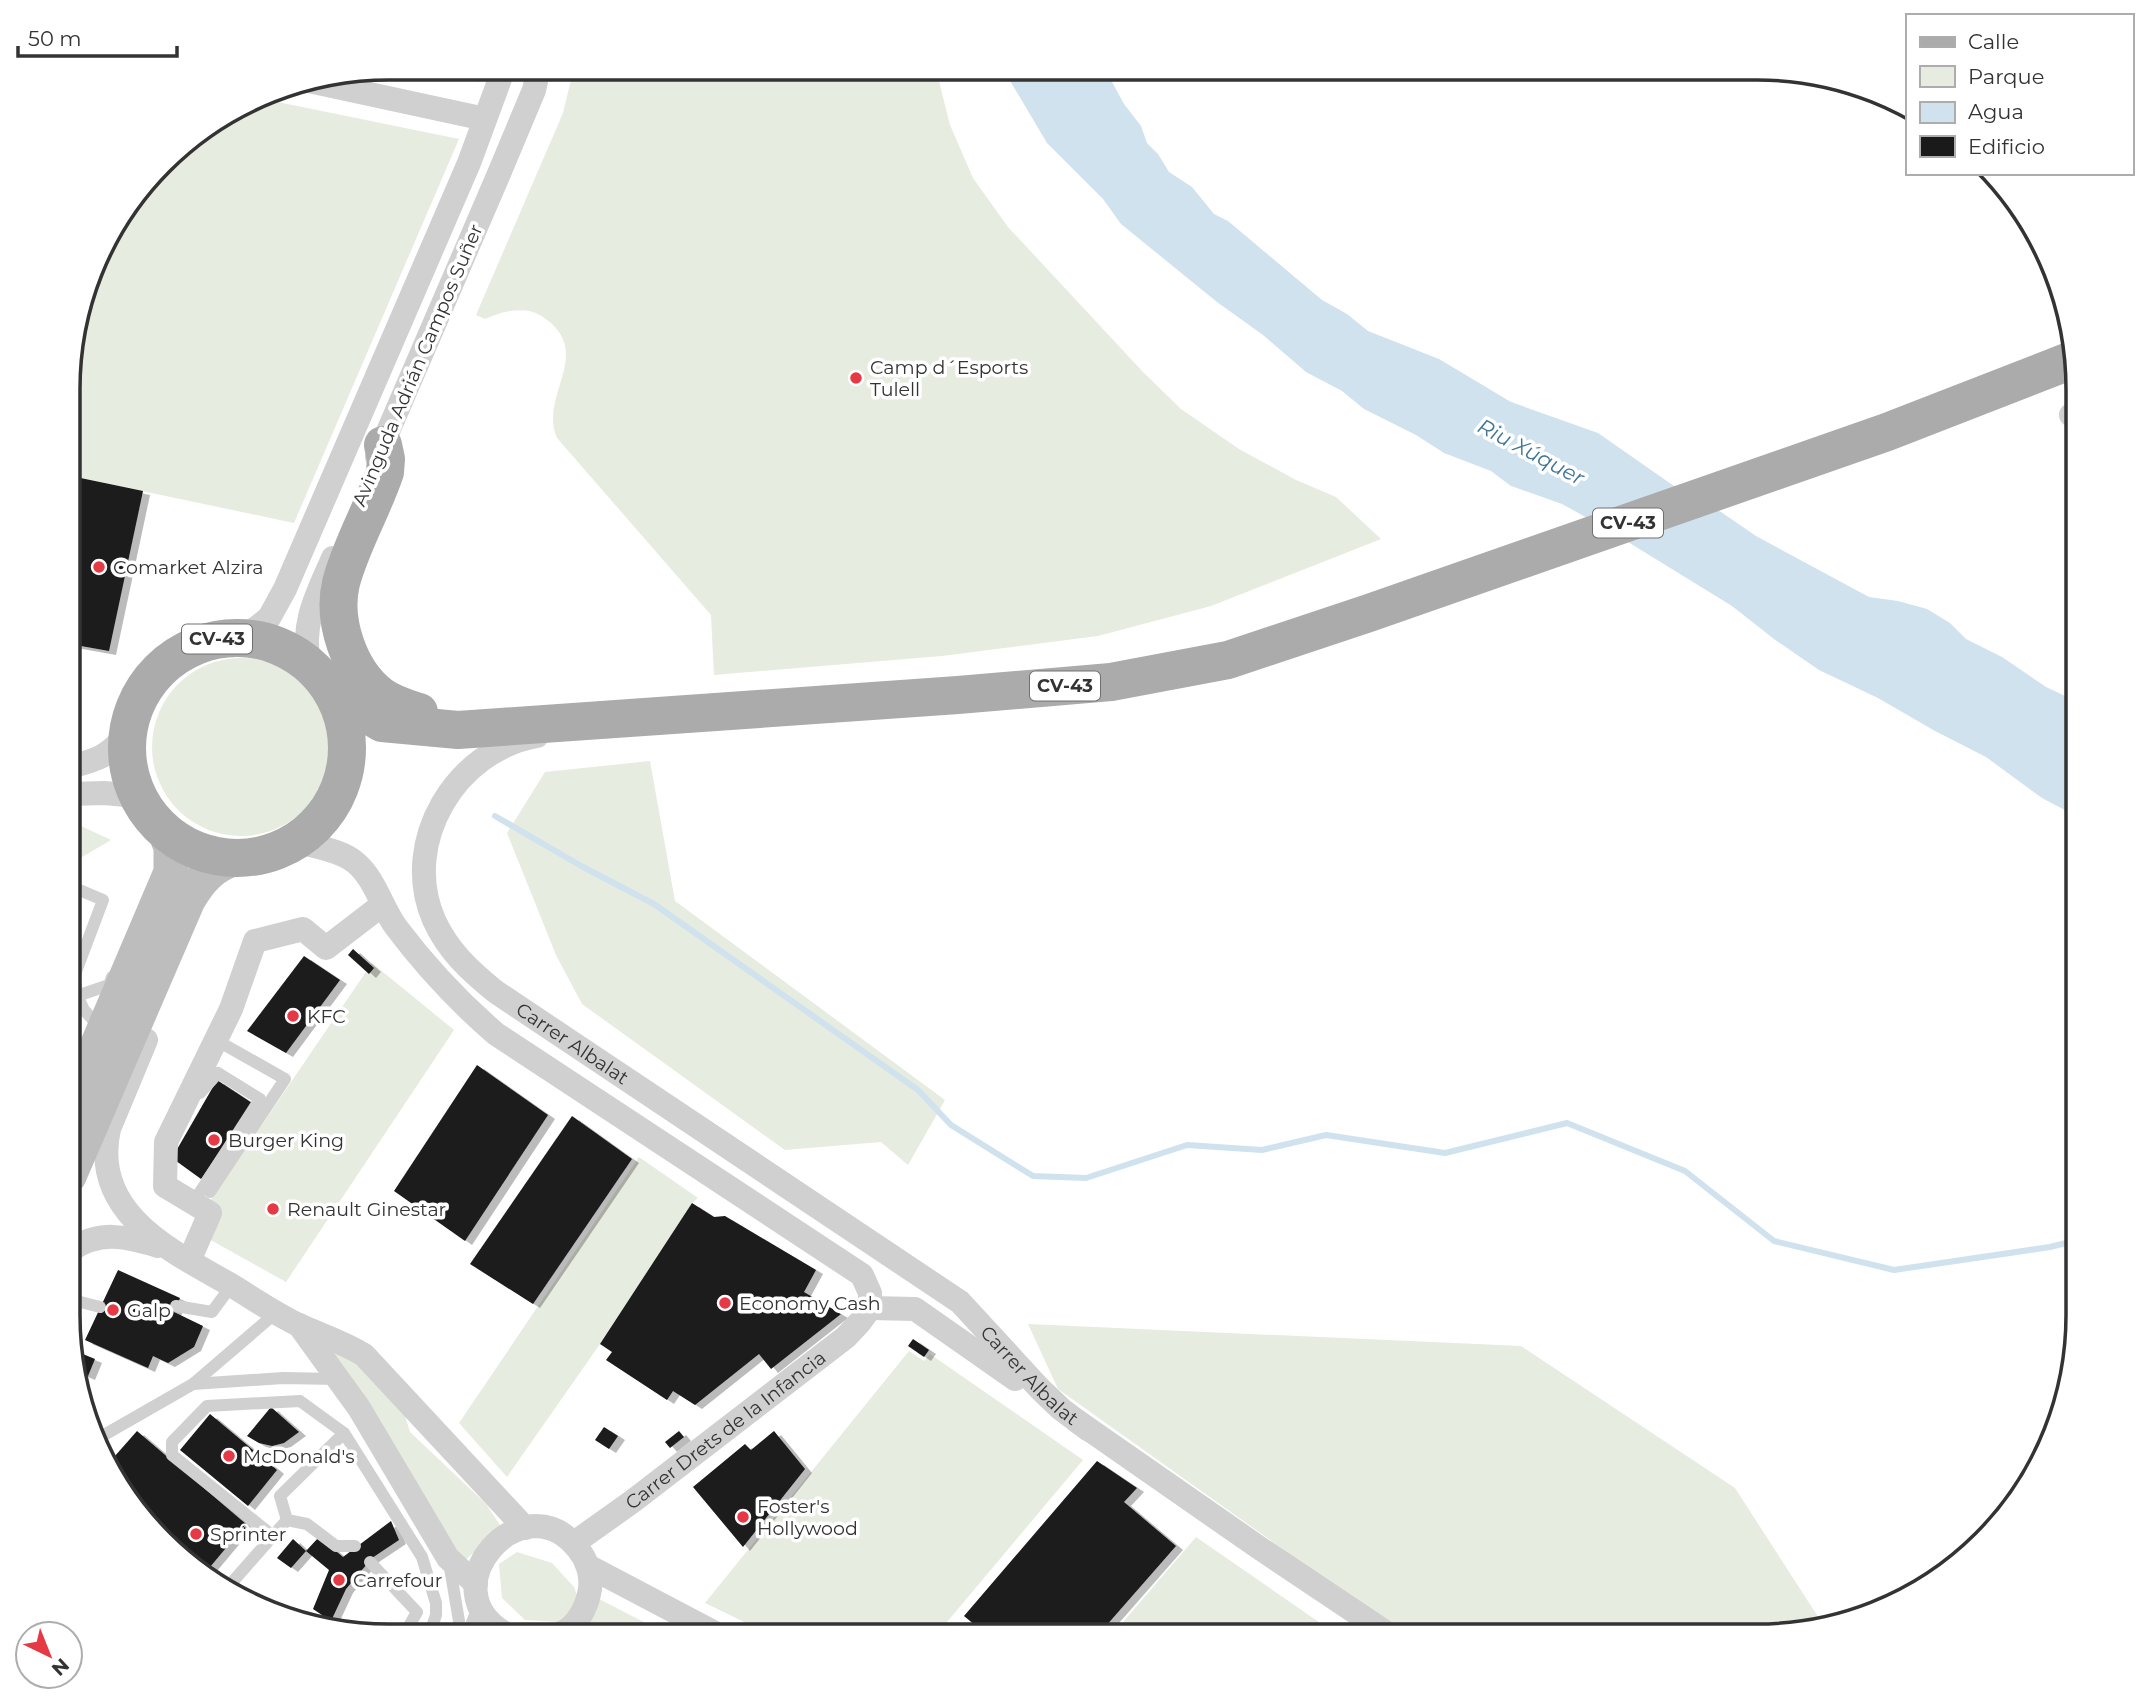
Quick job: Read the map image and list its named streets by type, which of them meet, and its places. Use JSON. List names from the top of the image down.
{
  "streets": {
    "main road": ["CV-43"],
    "street": ["Avinguda Adrián Campos Suñer", "Carrer Albalat", "Carrer Drets de la Infancia"]
  },
  "crossings": [
    ["Avinguda Adrián Campos Suñer", "CV-43"],
    ["Avinguda Adrián Campos Suñer", "Carrer Albalat"],
    ["CV-43", "Carrer Albalat"],
    ["Carrer Albalat", "Carrer Drets de la Infancia"]
  ],
  "water": ["Riu Xúquer"],
  "places": [
    "Camp d´Esports Tulell",
    "Comarket Alzira",
    "KFC",
    "Burger King",
    "Renault Ginestar",
    "Economy Cash",
    "Galp",
    "McDonald's",
    "Foster's Hollywood",
    "Sprinter",
    "Carrefour"
  ],
  "legend": [
    "Calle",
    "Parque",
    "Agua",
    "Edificio"
  ],
  "scale_bar": "50 m",
  "north": "bottom right"
}
